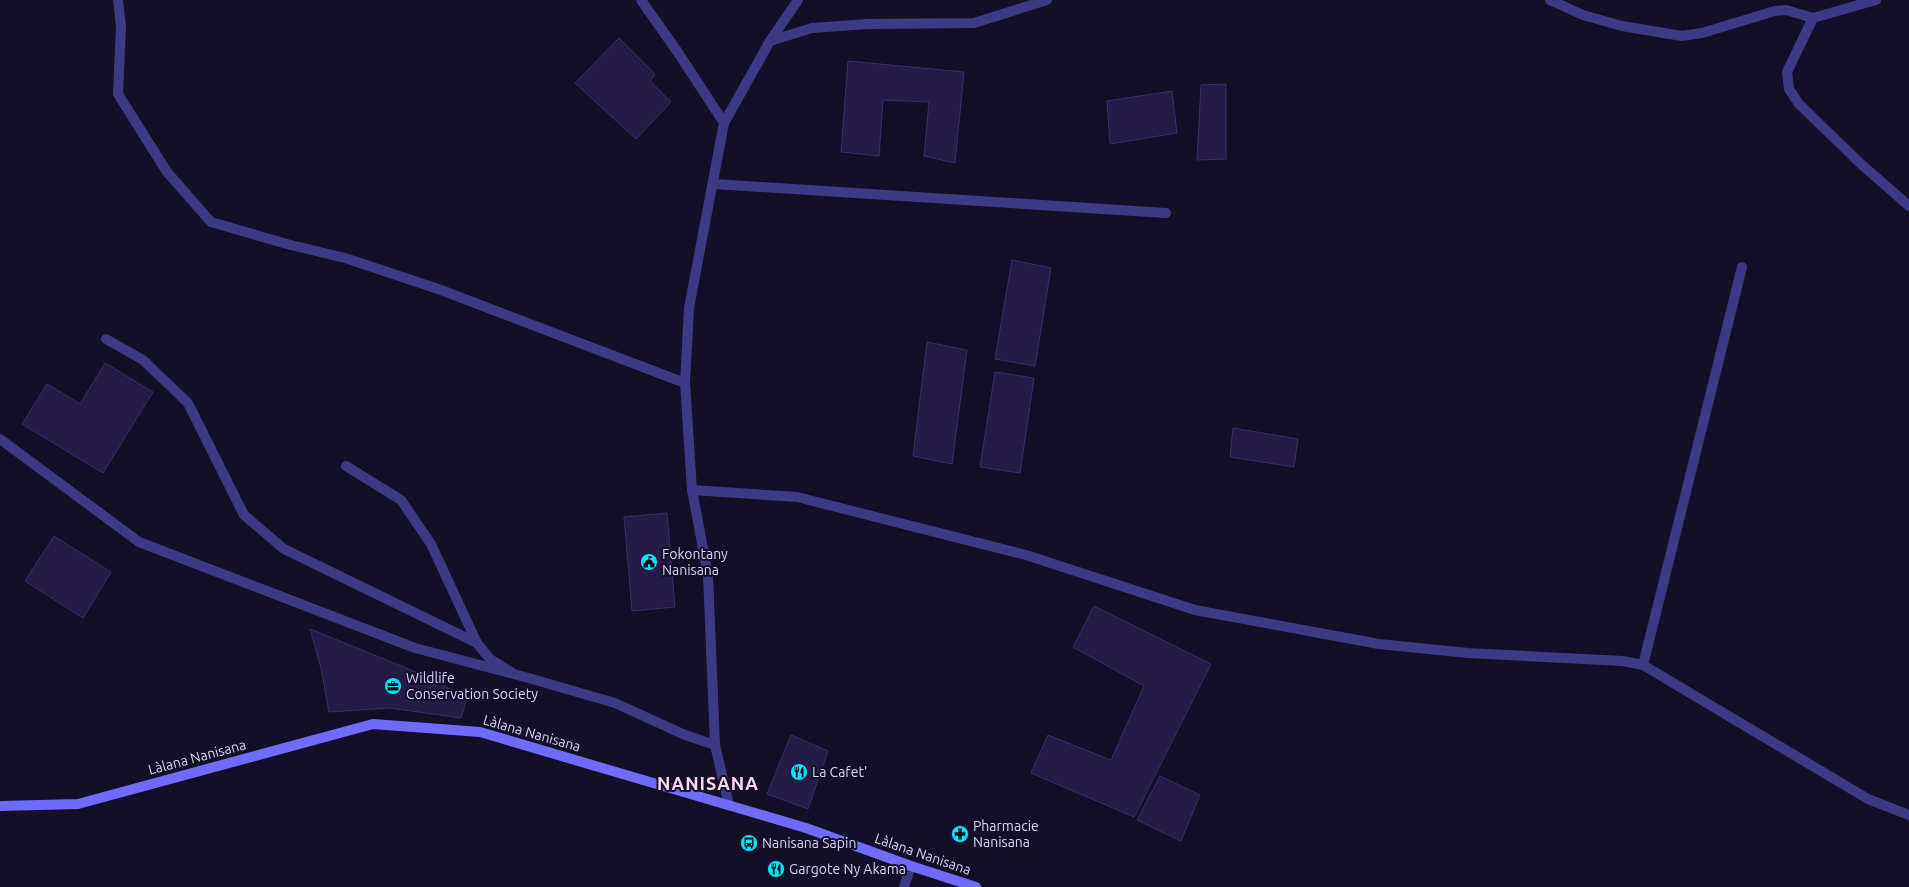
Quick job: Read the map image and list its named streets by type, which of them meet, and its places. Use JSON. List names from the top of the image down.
{
  "streets": {
    "street": ["Làlana Nanisana"]
  },
  "districts": ["NANISANA"],
  "places": {
    "public building": ["Fokontany Nanisana"],
    "office": ["Wildlife Conservation Society"],
    "restaurant": ["La Cafet'", "Gargote Ny Akama"],
    "pharmacy": ["Pharmacie Nanisana"],
    "bus stop": ["Nanisana Sapin"]
  }
}
